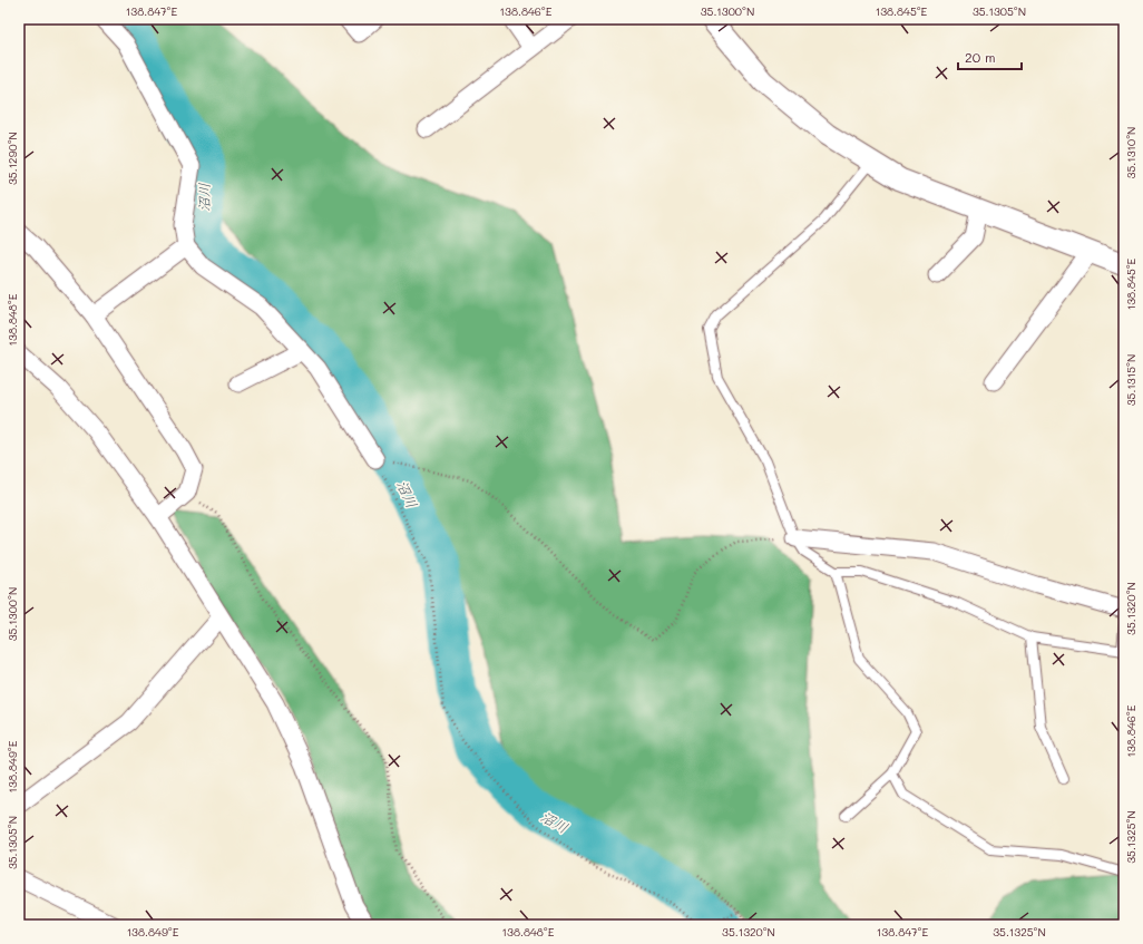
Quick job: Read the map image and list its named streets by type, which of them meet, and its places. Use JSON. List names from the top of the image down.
{
  "water": ["沼川"],
  "scale_bar": "20 m",
  "coordinates": [
    "138.847°E",
    "138.846°E",
    "35.1300°N",
    "138.845°E",
    "35.1305°N",
    "35.1310°N",
    "35.1290°N",
    "138.848°E",
    "35.1315°N",
    "35.1320°N",
    "138.849°E",
    "35.1325°N"
  ]
}
